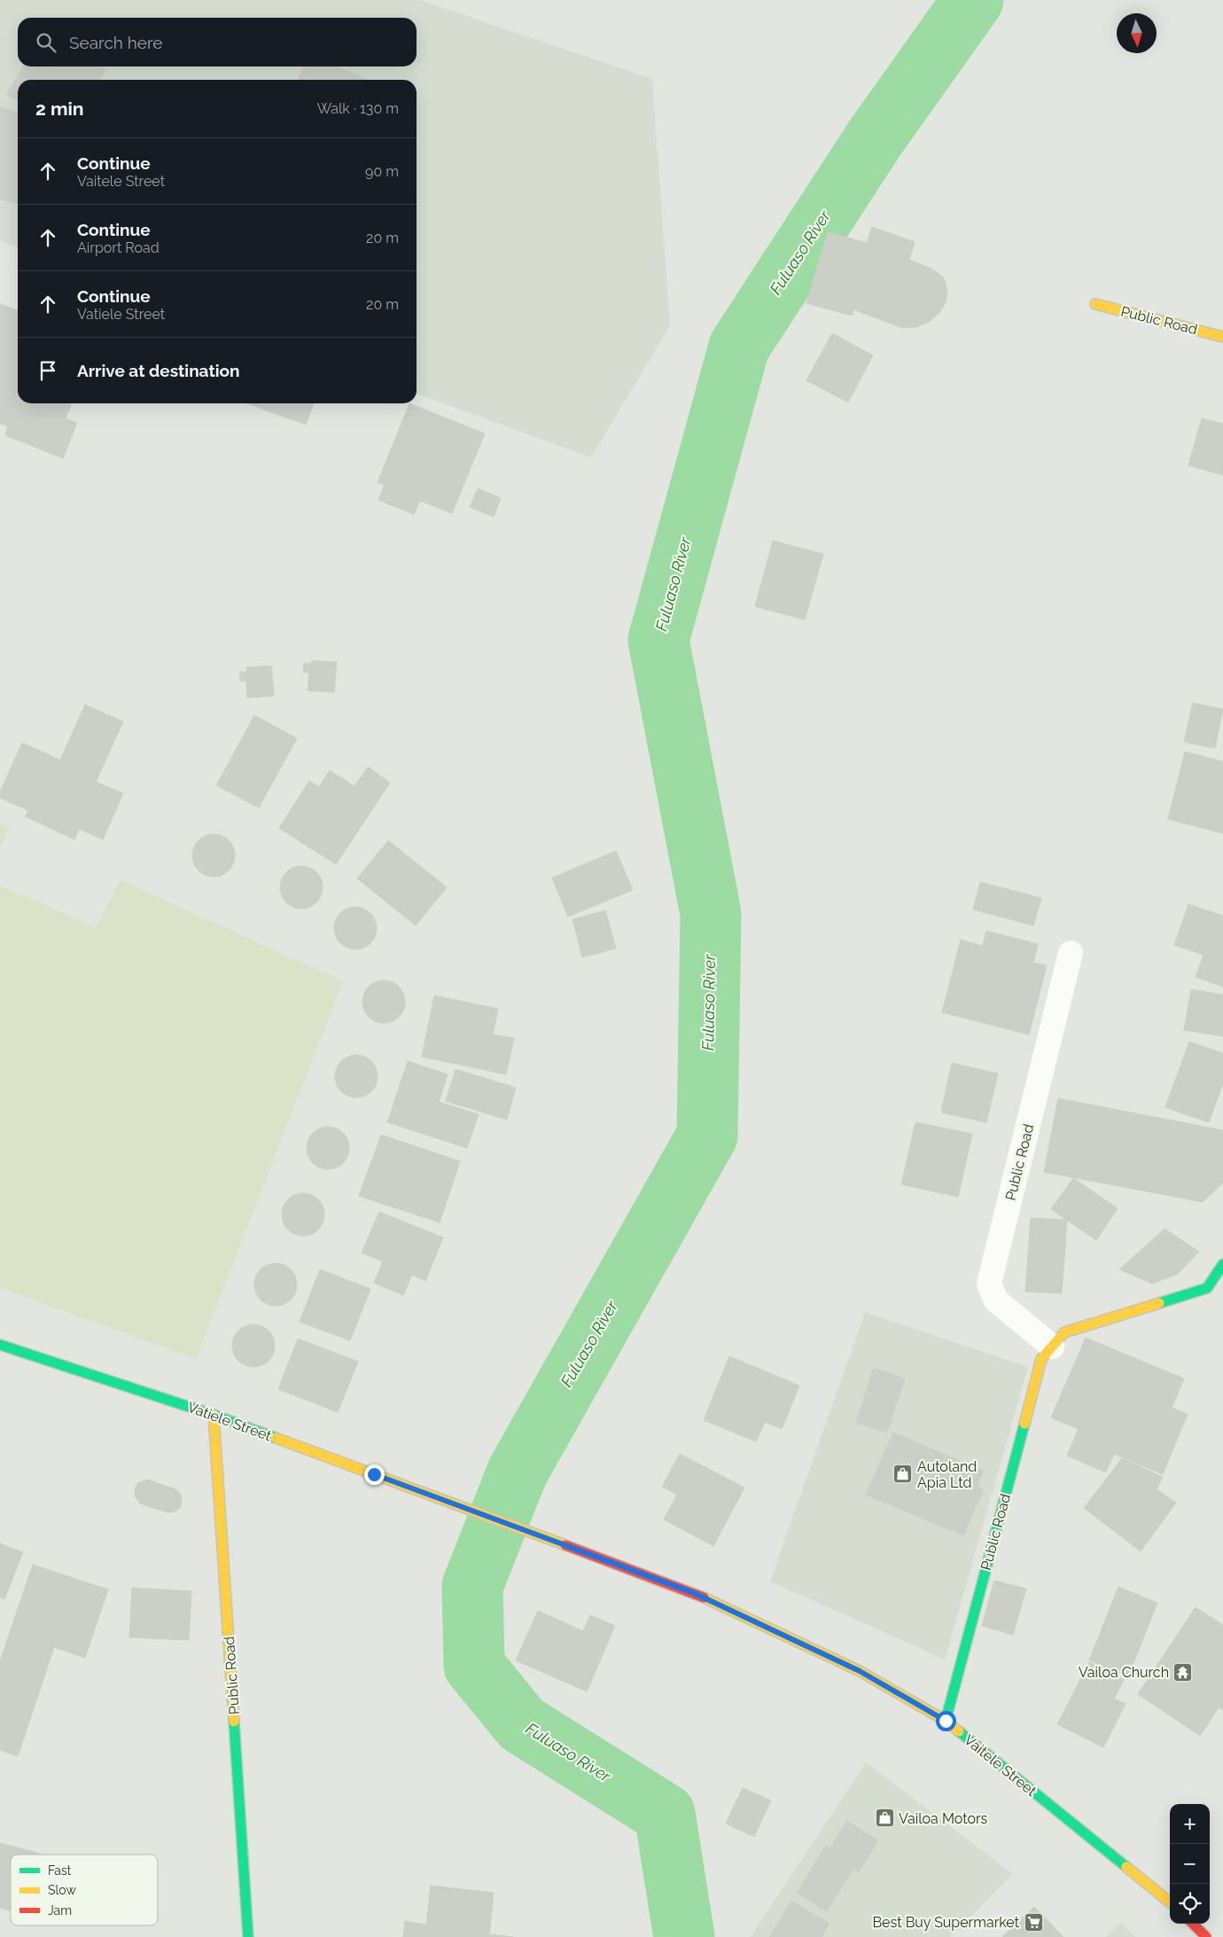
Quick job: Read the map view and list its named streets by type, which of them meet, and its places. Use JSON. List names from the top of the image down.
{
  "streets": {
    "main road": ["Public Road", "Vatiele Street", "Vaitele Street"]
  },
  "crossings": [
    ["Public Road", "Vatiele Street"],
    ["Public Road", "Vaitele Street"],
    ["Vatiele Street", "Vaitele Street"]
  ],
  "water": ["Fuluaso River"],
  "places": {
    "shop": ["Autoland Apia Ltd", "Vailoa Motors"],
    "temple": ["Vailoa Church"],
    "supermarket": ["Best Buy Supermarket"]
  },
  "legend": ["Fast", "Slow", "Jam"],
  "north": "bottom",
  "page": {
    "search": "Search here",
    "heading": ["2 min", "Walk · 130 m"],
    "list": [
      ["Continue", "Vaitele Street", "90 m"],
      ["Continue", "Airport Road", "20 m"],
      ["Continue", "Vatiele Street", "20 m"],
      "Arrive at destination"
    ],
    "map_buttons": ["+", "−"]
  }
}
